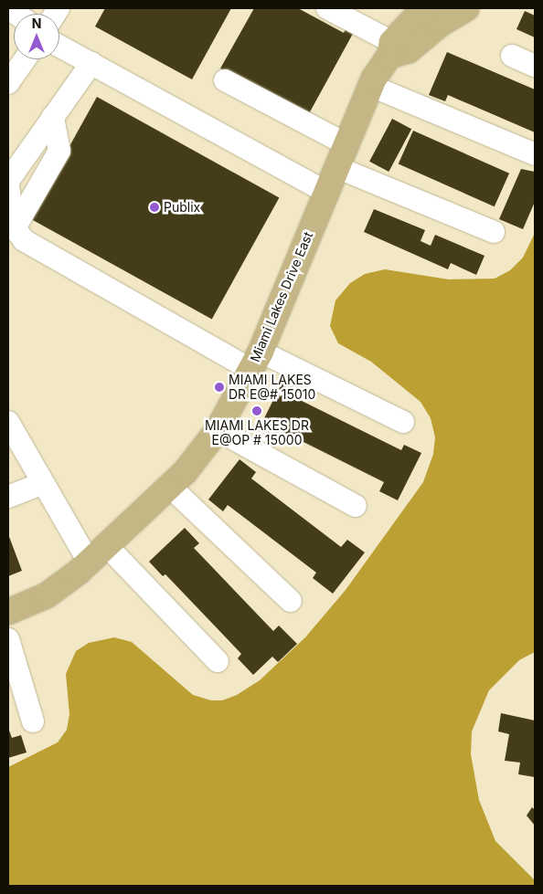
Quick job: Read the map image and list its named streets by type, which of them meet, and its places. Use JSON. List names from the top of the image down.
{
  "streets": {
    "main road": ["Miami Lakes Drive East"]
  },
  "places": ["Publix", "MIAMI LAKES DR E@# 15010", "MIAMI LAKES DR E@OP # 15000"],
  "north": "top"
}
